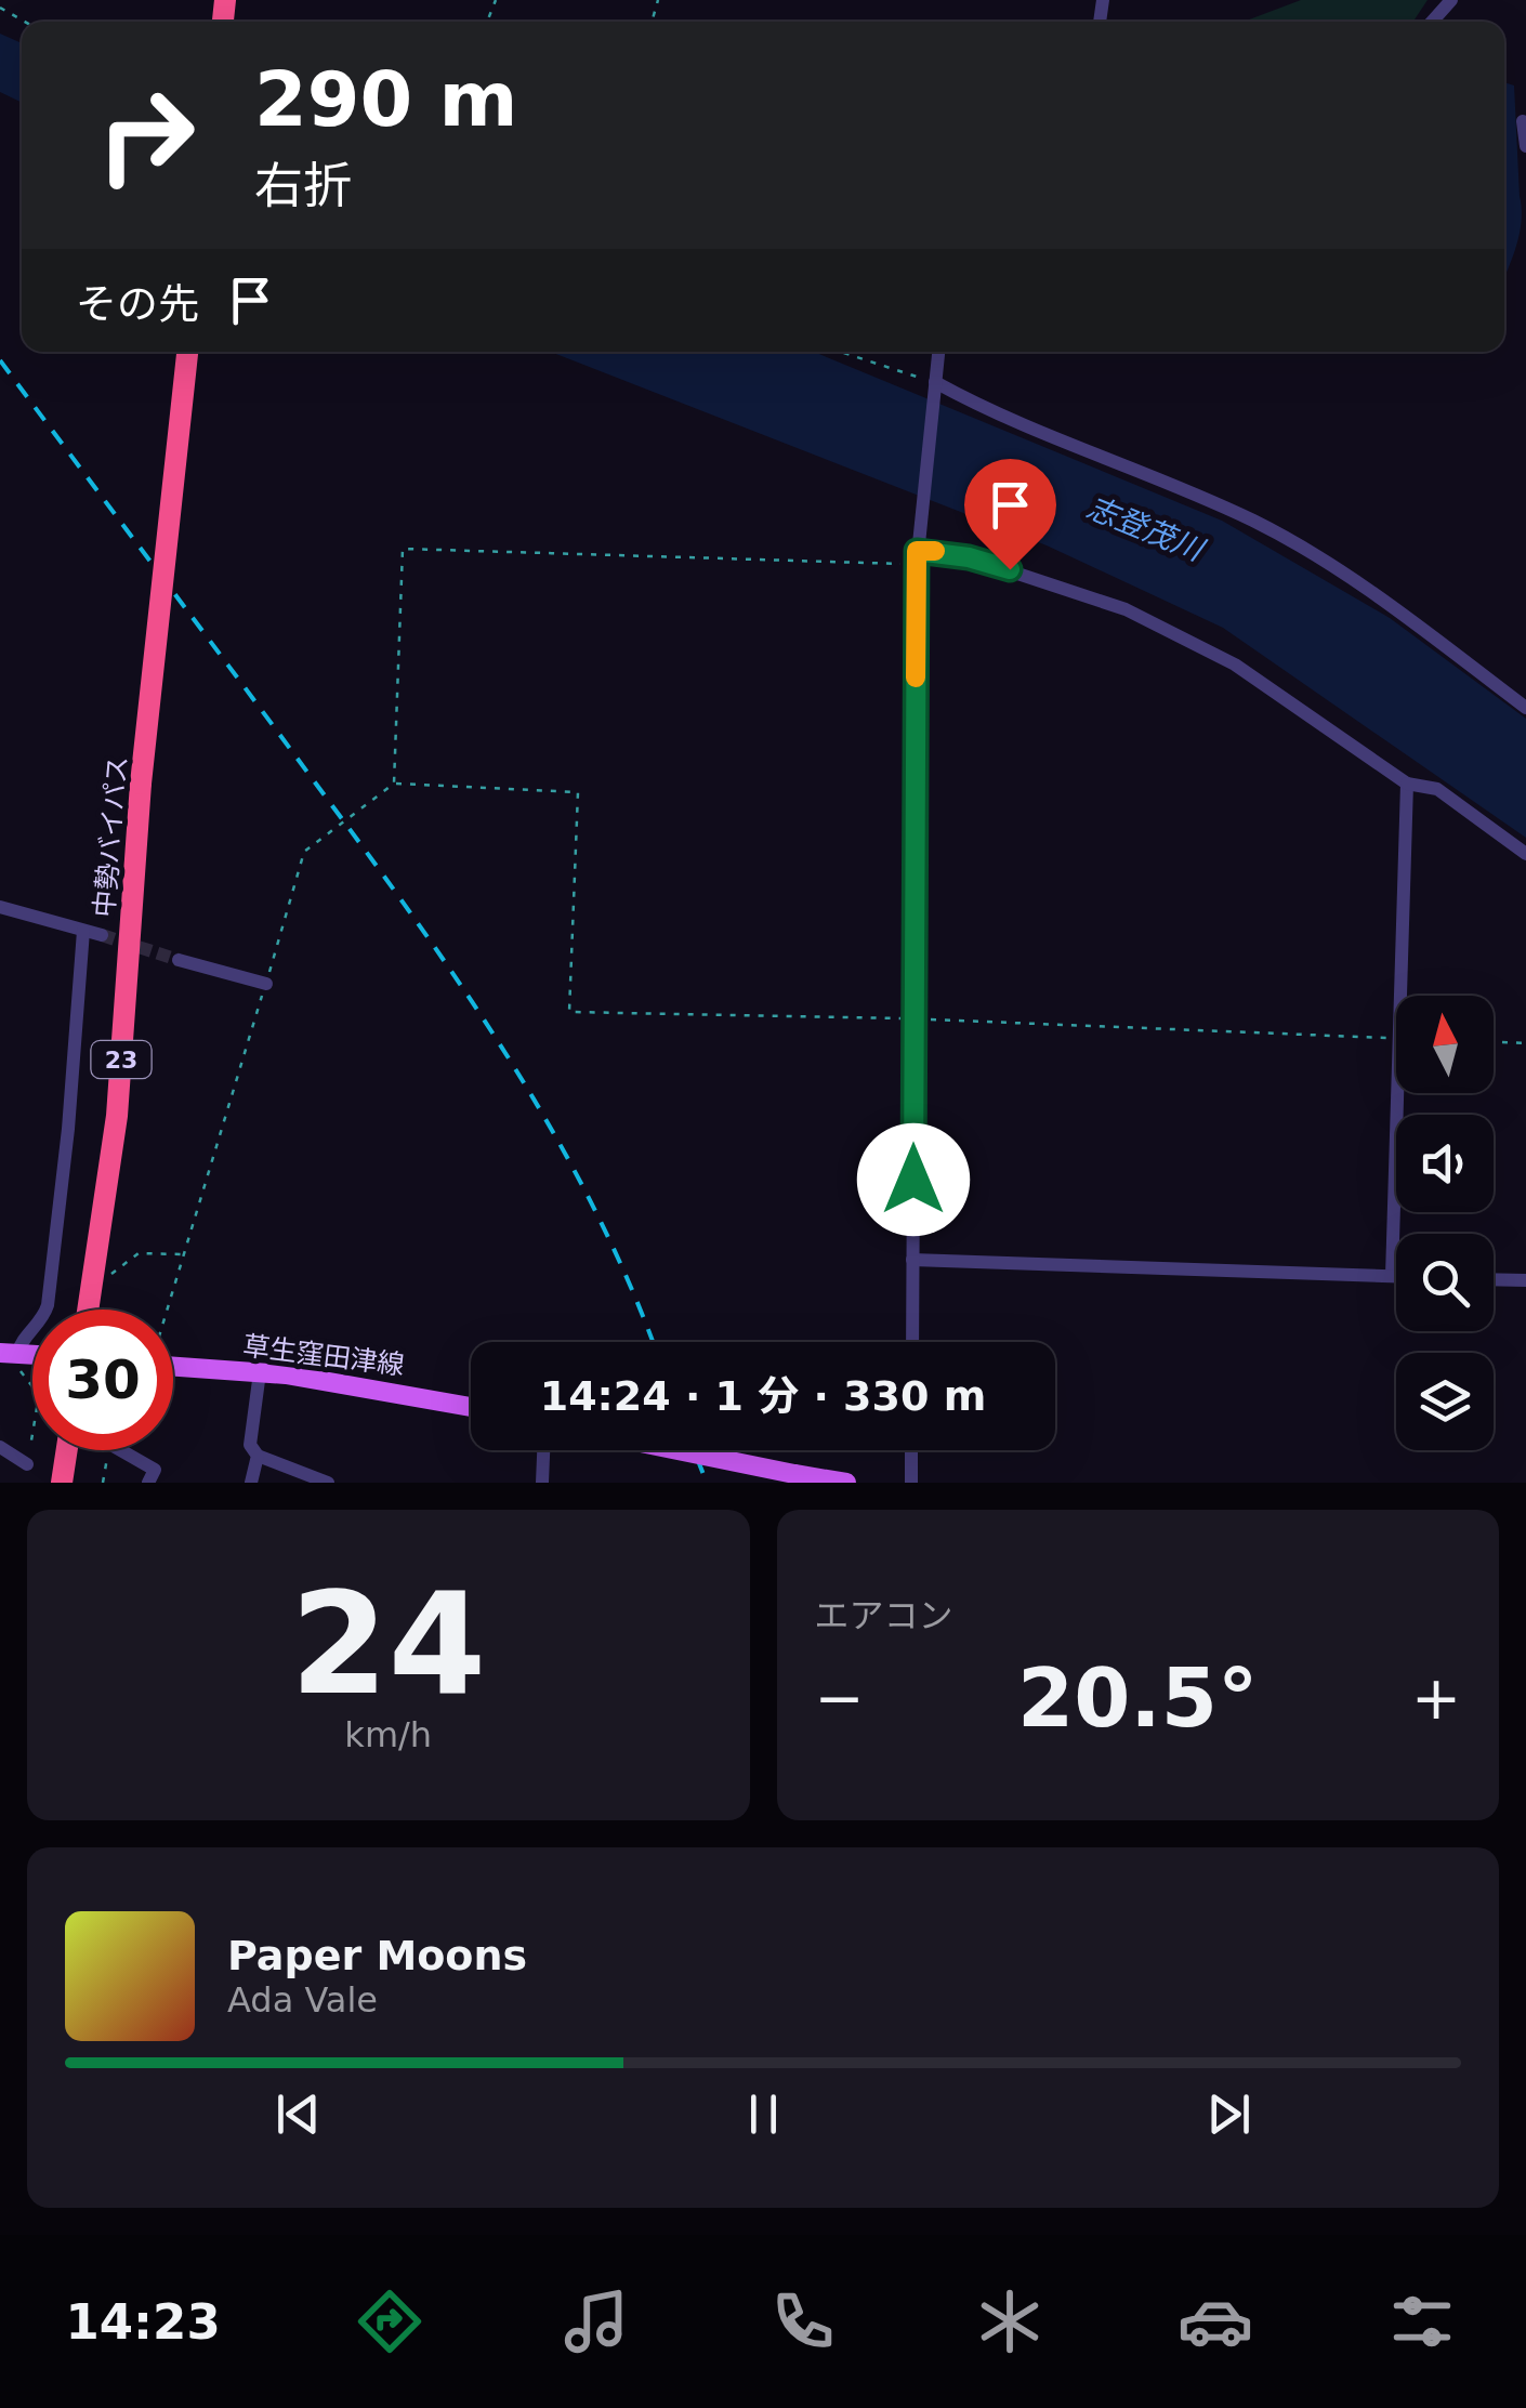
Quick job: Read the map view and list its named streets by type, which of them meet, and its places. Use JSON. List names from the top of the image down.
{
  "streets": {
    "highway": ["中勢バイパス", "23"],
    "main road": ["草生窪田津線"]
  },
  "water": ["志登茂川"],
  "north": "top",
  "page": {
    "turn": ["290 m", "右折"],
    "then": "その先",
    "limit": "30",
    "trip": "14:24 · 1 分 · 330 m",
    "tile": [
      ["24", "km/h"],
      "エアコン"
    ],
    "heat": ["−", "20.5°", "+"],
    "song": ["Paper Moons", "Ada Vale"],
    "tabs": "14:23"
  }
}
